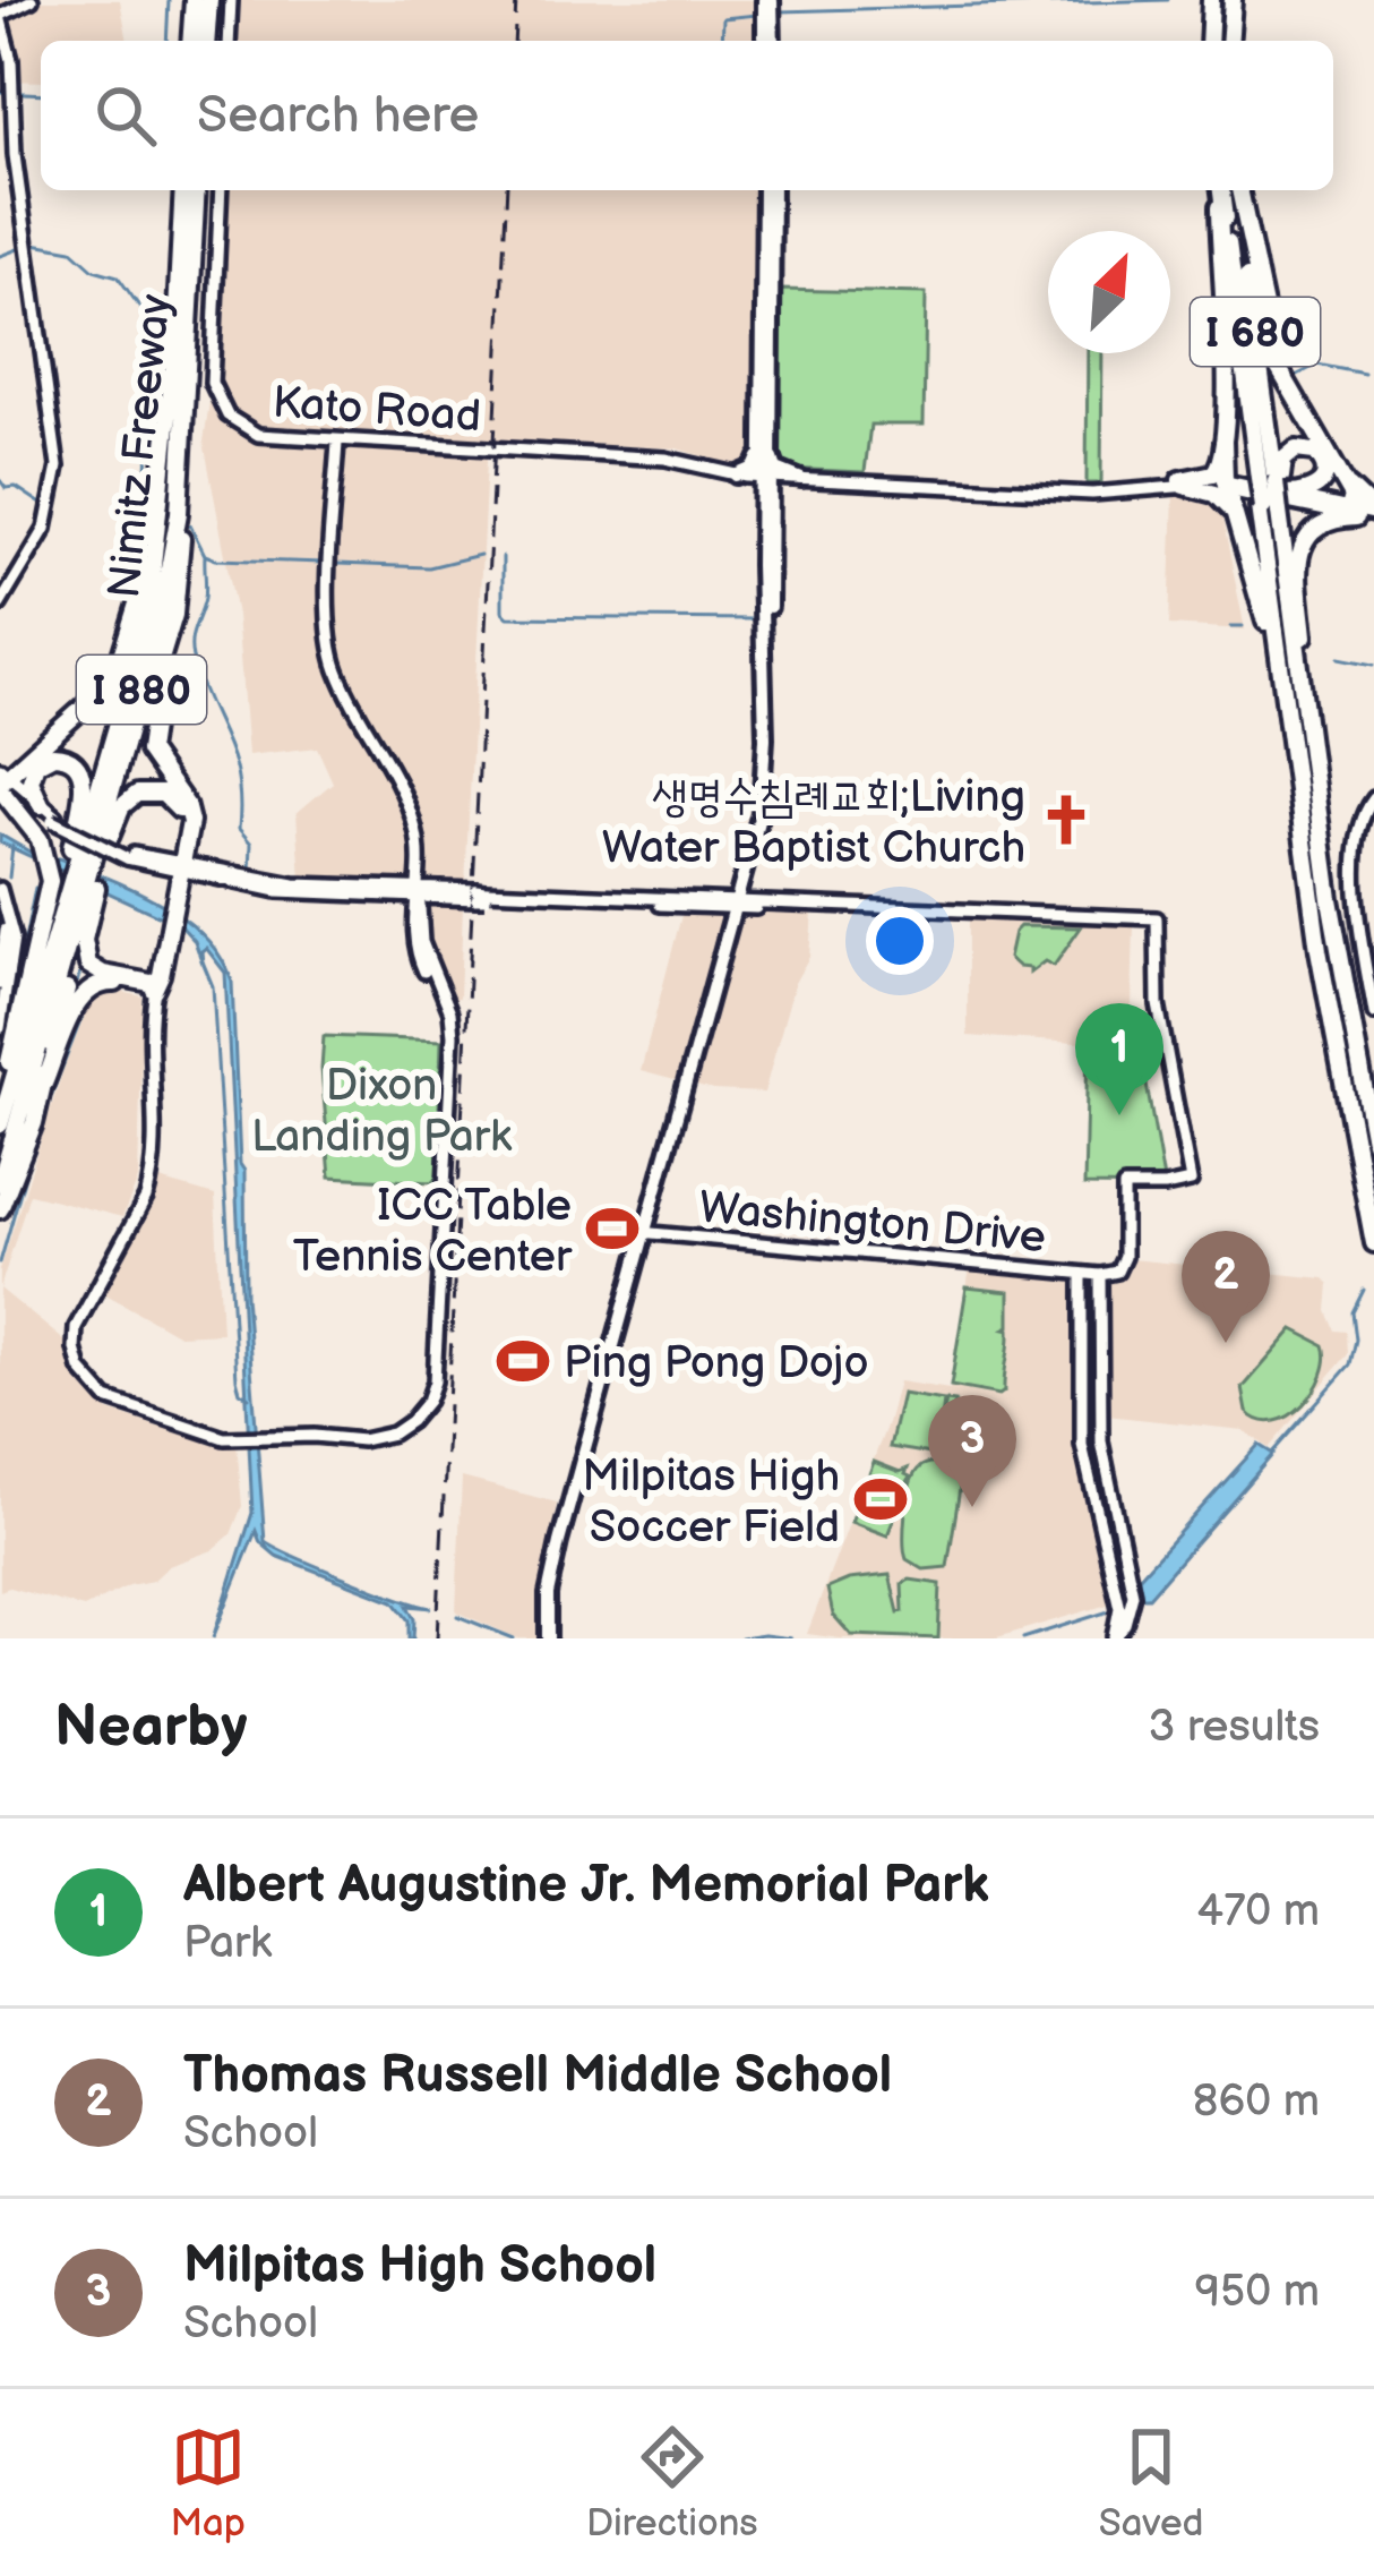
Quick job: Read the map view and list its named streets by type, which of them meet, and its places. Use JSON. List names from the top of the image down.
{
  "streets": {
    "highway": ["I 680", "Nimitz Freeway", "I 880"],
    "street": ["Kato Road", "Washington Drive"]
  },
  "parks": ["Dixon Landing Park"],
  "places": {
    "church": ["생명수침례교회;Living Water Baptist Church"],
    "sports": ["ICC Table Tennis Center", "Ping Pong Dojo", "Milpitas High Soccer Field"]
  },
  "north": "top right",
  "page": {
    "search": "Search here",
    "pins": ["1", "2", "3"],
    "heading": ["Nearby", "3 results"],
    "list": [
      {
        "mark": "1",
        "name": "Albert Augustine Jr. Memorial Park",
        "note": "Park",
        "value": "470 m"
      },
      {
        "mark": "2",
        "name": "Thomas Russell Middle School",
        "note": "School",
        "value": "860 m"
      },
      {
        "mark": "3",
        "name": "Milpitas High School",
        "note": "School",
        "value": "950 m"
      }
    ],
    "nav": ["Map", "Directions", "Saved"]
  }
}
